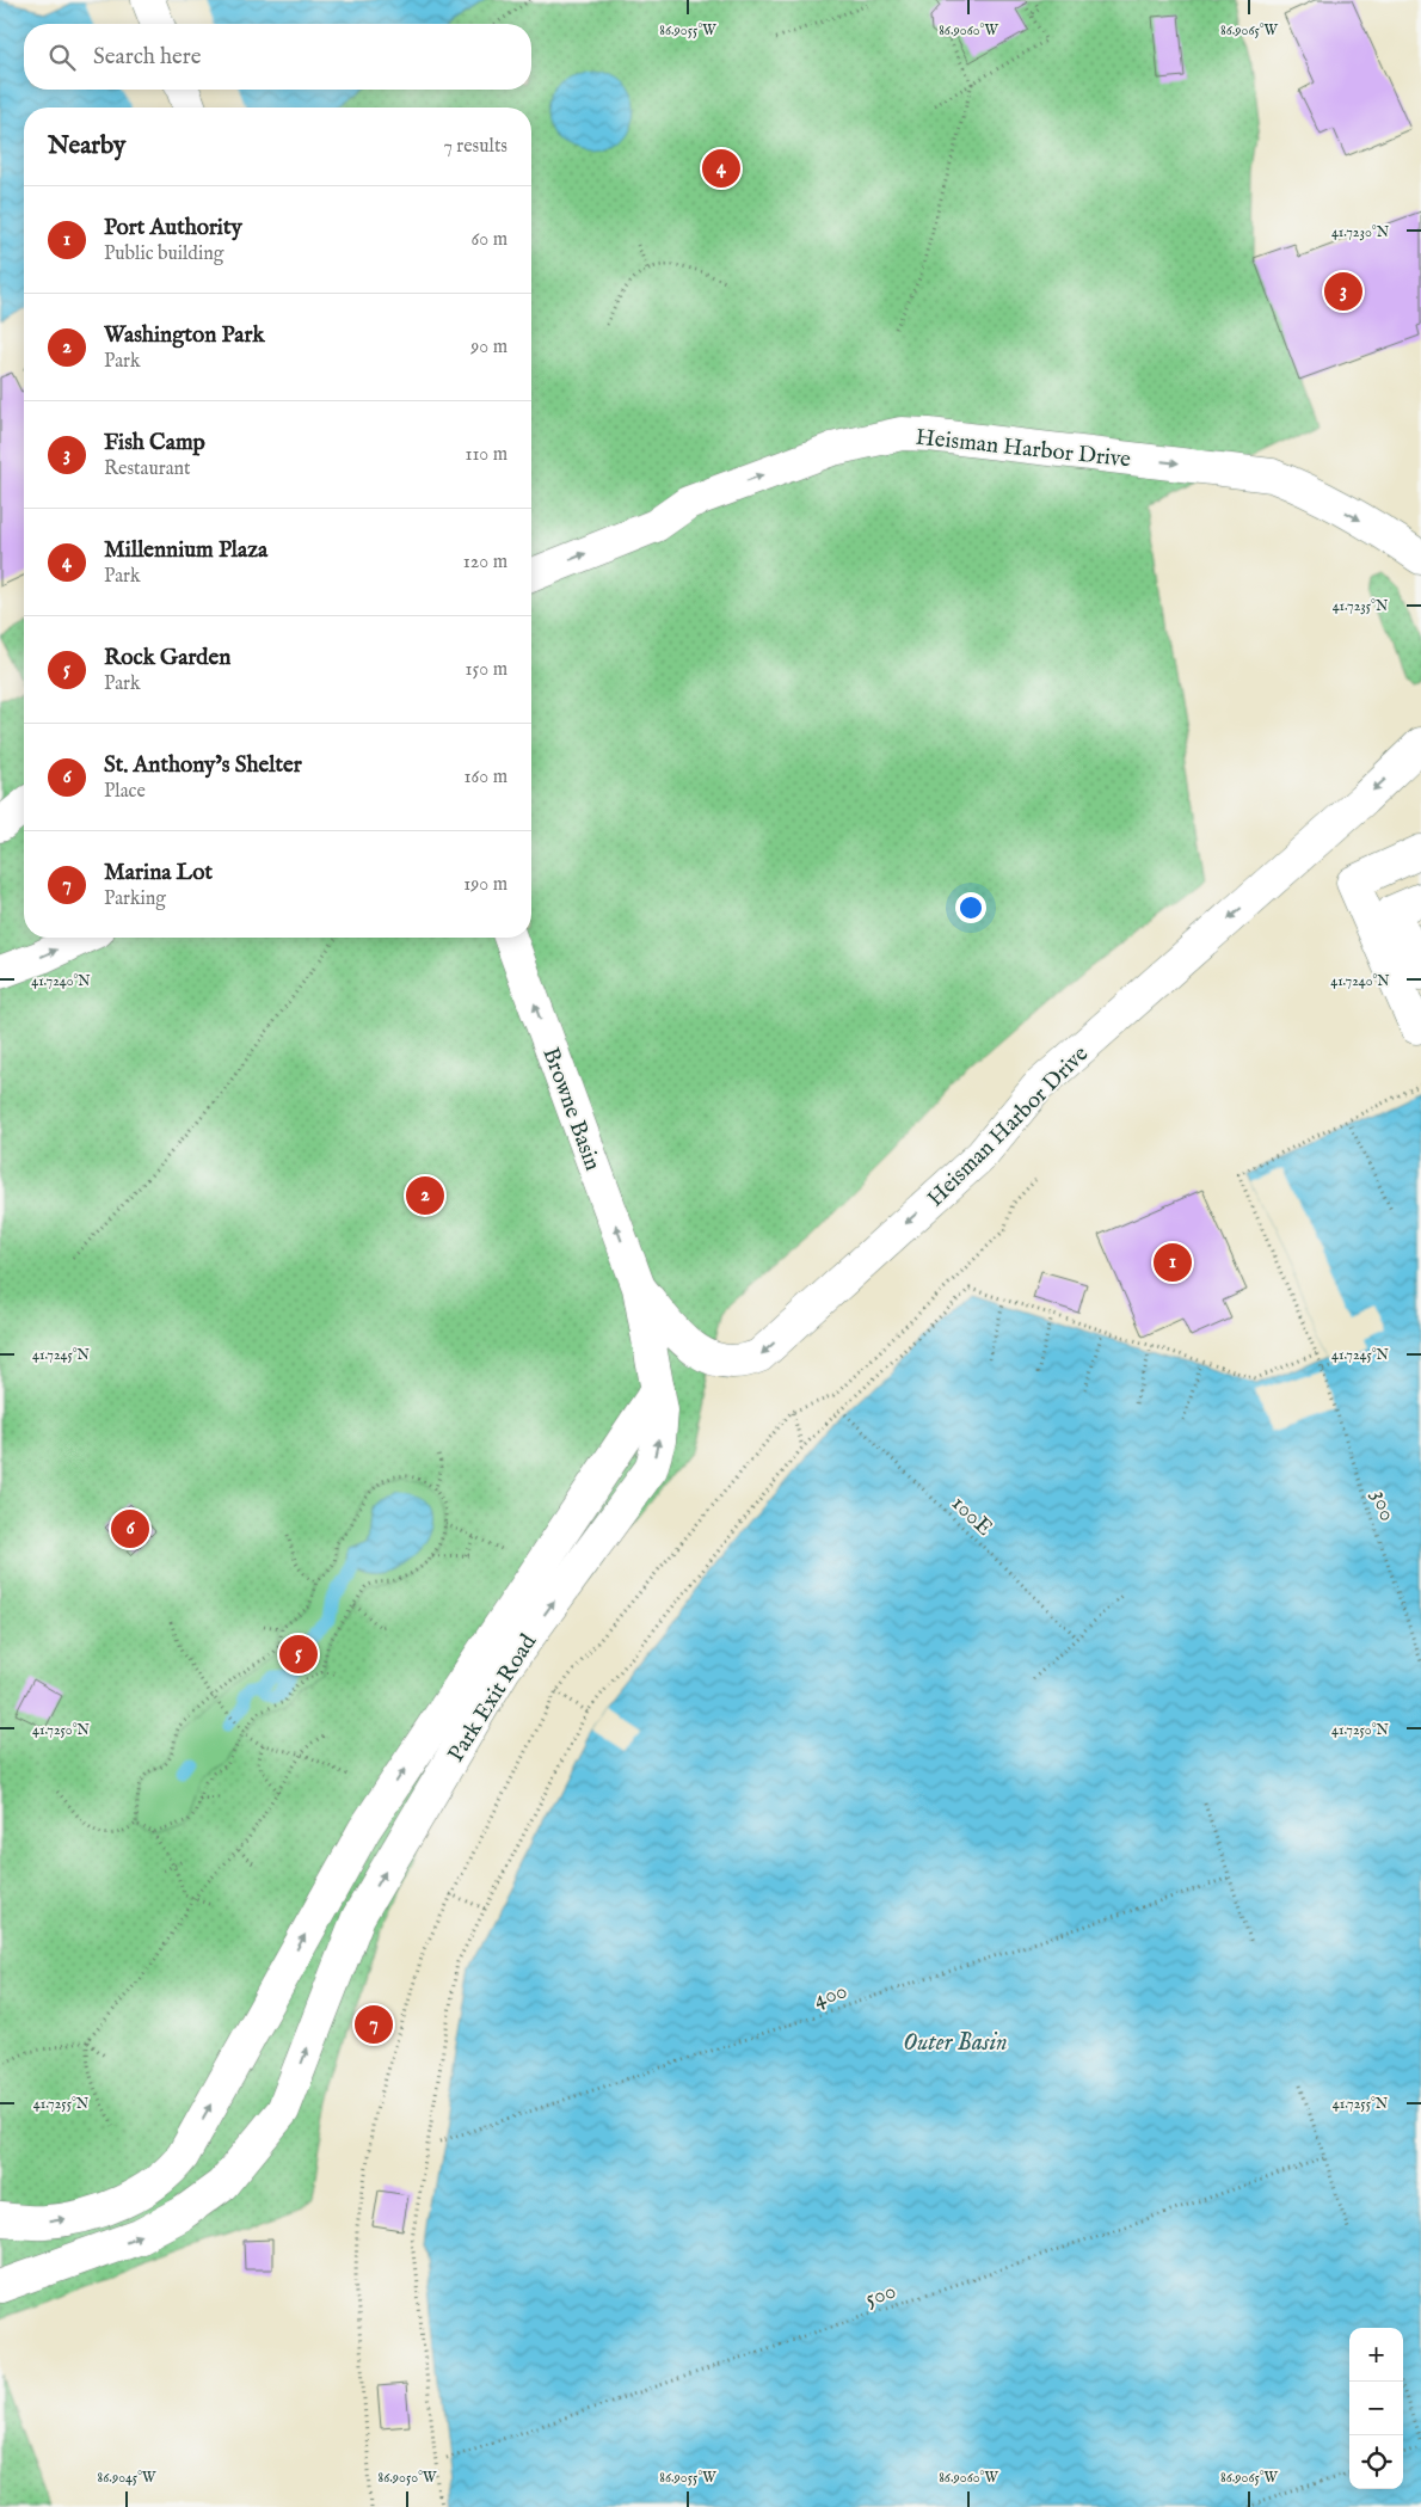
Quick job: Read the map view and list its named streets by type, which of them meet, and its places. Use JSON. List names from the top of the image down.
{
  "streets": {
    "street": ["Heisman Harbor Drive", "Browne Basin", "Park Exit Road"],
    "path": [
      "300",
      "100E",
      "400",
      "500"
    ]
  },
  "crossings": [
    ["Heisman Harbor Drive", "Browne Basin"],
    ["Heisman Harbor Drive", "Park Exit Road"],
    ["Browne Basin", "Park Exit Road"]
  ],
  "one_way": ["Browne Basin"],
  "water": ["Outer Basin"],
  "page": {
    "search": "Search here",
    "heading": ["Nearby", "7 results"],
    "pins": [
      "4",
      "3",
      "2",
      "1",
      "6",
      "5",
      "7"
    ],
    "list": [
      {
        "mark": "1",
        "name": "Port Authority",
        "note": "Public building",
        "value": "60 m"
      },
      {
        "mark": "2",
        "name": "Washington Park",
        "note": "Park",
        "value": "90 m"
      },
      {
        "mark": "3",
        "name": "Fish Camp",
        "note": "Restaurant",
        "value": "110 m"
      },
      {
        "mark": "4",
        "name": "Millennium Plaza",
        "note": "Park",
        "value": "120 m"
      },
      {
        "mark": "5",
        "name": "Rock Garden",
        "note": "Park",
        "value": "150 m"
      },
      {
        "mark": "6",
        "name": "St. Anthony’s Shelter",
        "note": "Place",
        "value": "160 m"
      },
      {
        "mark": "7",
        "name": "Marina Lot",
        "note": "Parking",
        "value": "190 m"
      }
    ],
    "map_buttons": ["+", "−"]
  },
  "coordinates": [
    "86.9055°W",
    "86.9060°W",
    "86.9065°W",
    "41.7230°N",
    "41.7235°N",
    "41.7240°N",
    "41.7245°N",
    "41.7250°N",
    "41.7255°N",
    "86.9045°W",
    "86.9050°W"
  ]
}
